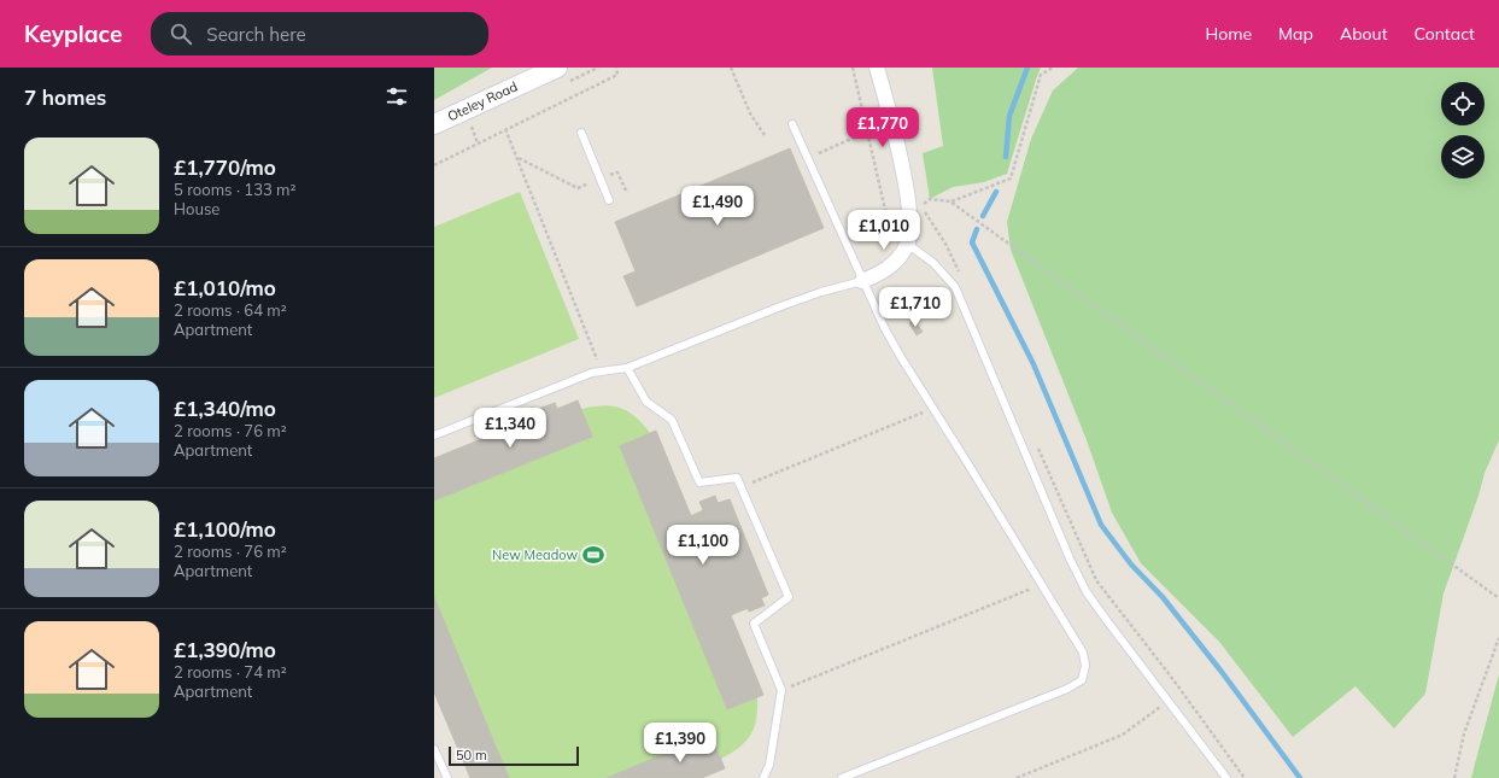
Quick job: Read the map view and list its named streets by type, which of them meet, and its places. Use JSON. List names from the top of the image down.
{
  "streets": {
    "main road": ["Oteley Road"]
  },
  "places": {
    "sports": ["New Meadow"]
  },
  "scale_bar": "50 m",
  "page": {
    "header": "Keyplace",
    "search": "Search here",
    "nav": [
      "Home",
      "Map",
      "About",
      "Contact"
    ],
    "heading": "7 homes",
    "price": [
      "£1,770",
      "£1,490",
      "£1,010",
      "£1,710",
      "£1,340",
      "£1,100",
      "£1,390"
    ],
    "list": [
      {
        "name": "£1,770/mo",
        "note": "5 rooms · 133 m² · House"
      },
      {
        "name": "£1,010/mo",
        "note": "2 rooms · 64 m² · Apartment"
      },
      {
        "name": "£1,340/mo",
        "note": "2 rooms · 76 m² · Apartment"
      },
      {
        "name": "£1,100/mo",
        "note": "2 rooms · 76 m² · Apartment"
      },
      {
        "name": "£1,390/mo",
        "note": "2 rooms · 74 m² · Apartment"
      }
    ],
    "scale": "50 m"
  }
}
